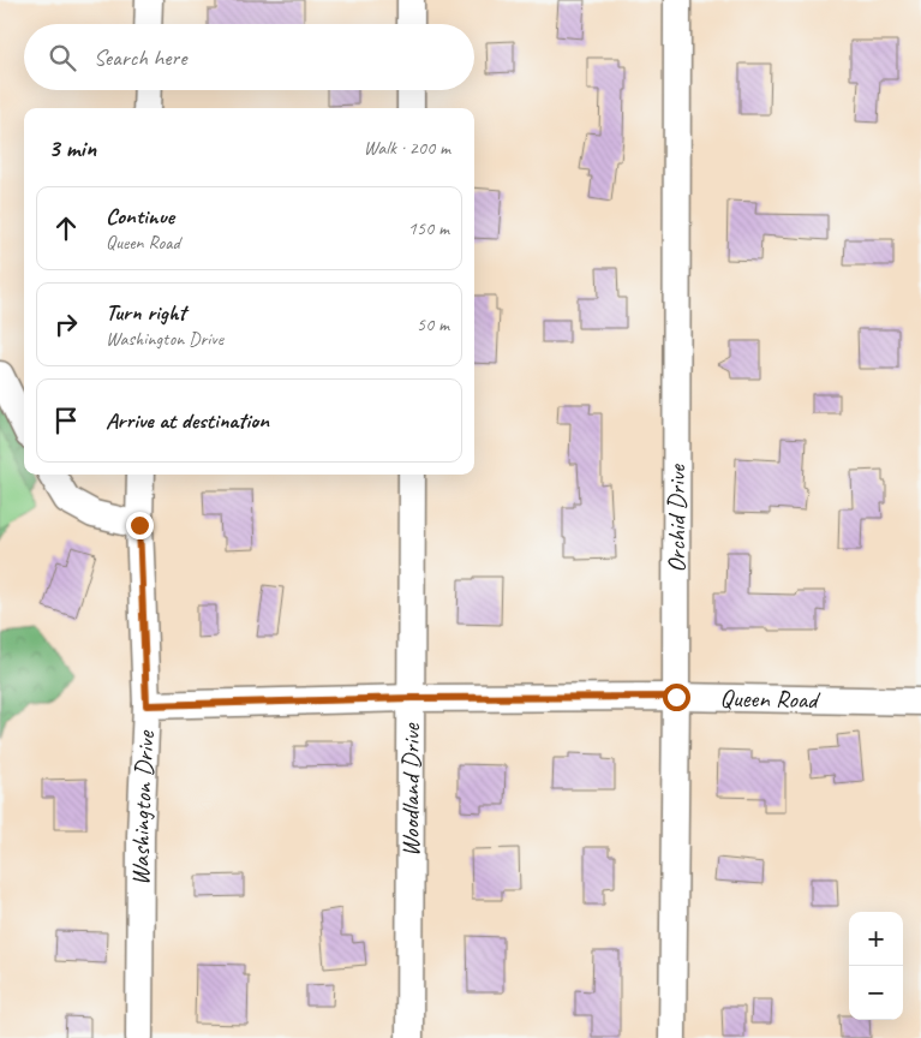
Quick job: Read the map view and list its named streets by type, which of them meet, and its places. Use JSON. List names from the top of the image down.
{
  "streets": {
    "street": [
      "Orchid Drive",
      "Queen Road",
      "Woodland Drive",
      "Washington Drive"
    ]
  },
  "crossings": [
    ["Orchid Drive", "Queen Road"],
    ["Queen Road", "Woodland Drive"],
    ["Queen Road", "Washington Drive"]
  ],
  "page": {
    "search": "Search here",
    "heading": ["3 min", "Walk · 200 m"],
    "list": [
      ["Continue", "Queen Road", "150 m"],
      ["Turn right", "Washington Drive", "50 m"],
      "Arrive at destination"
    ],
    "map_buttons": ["+", "−"]
  }
}
